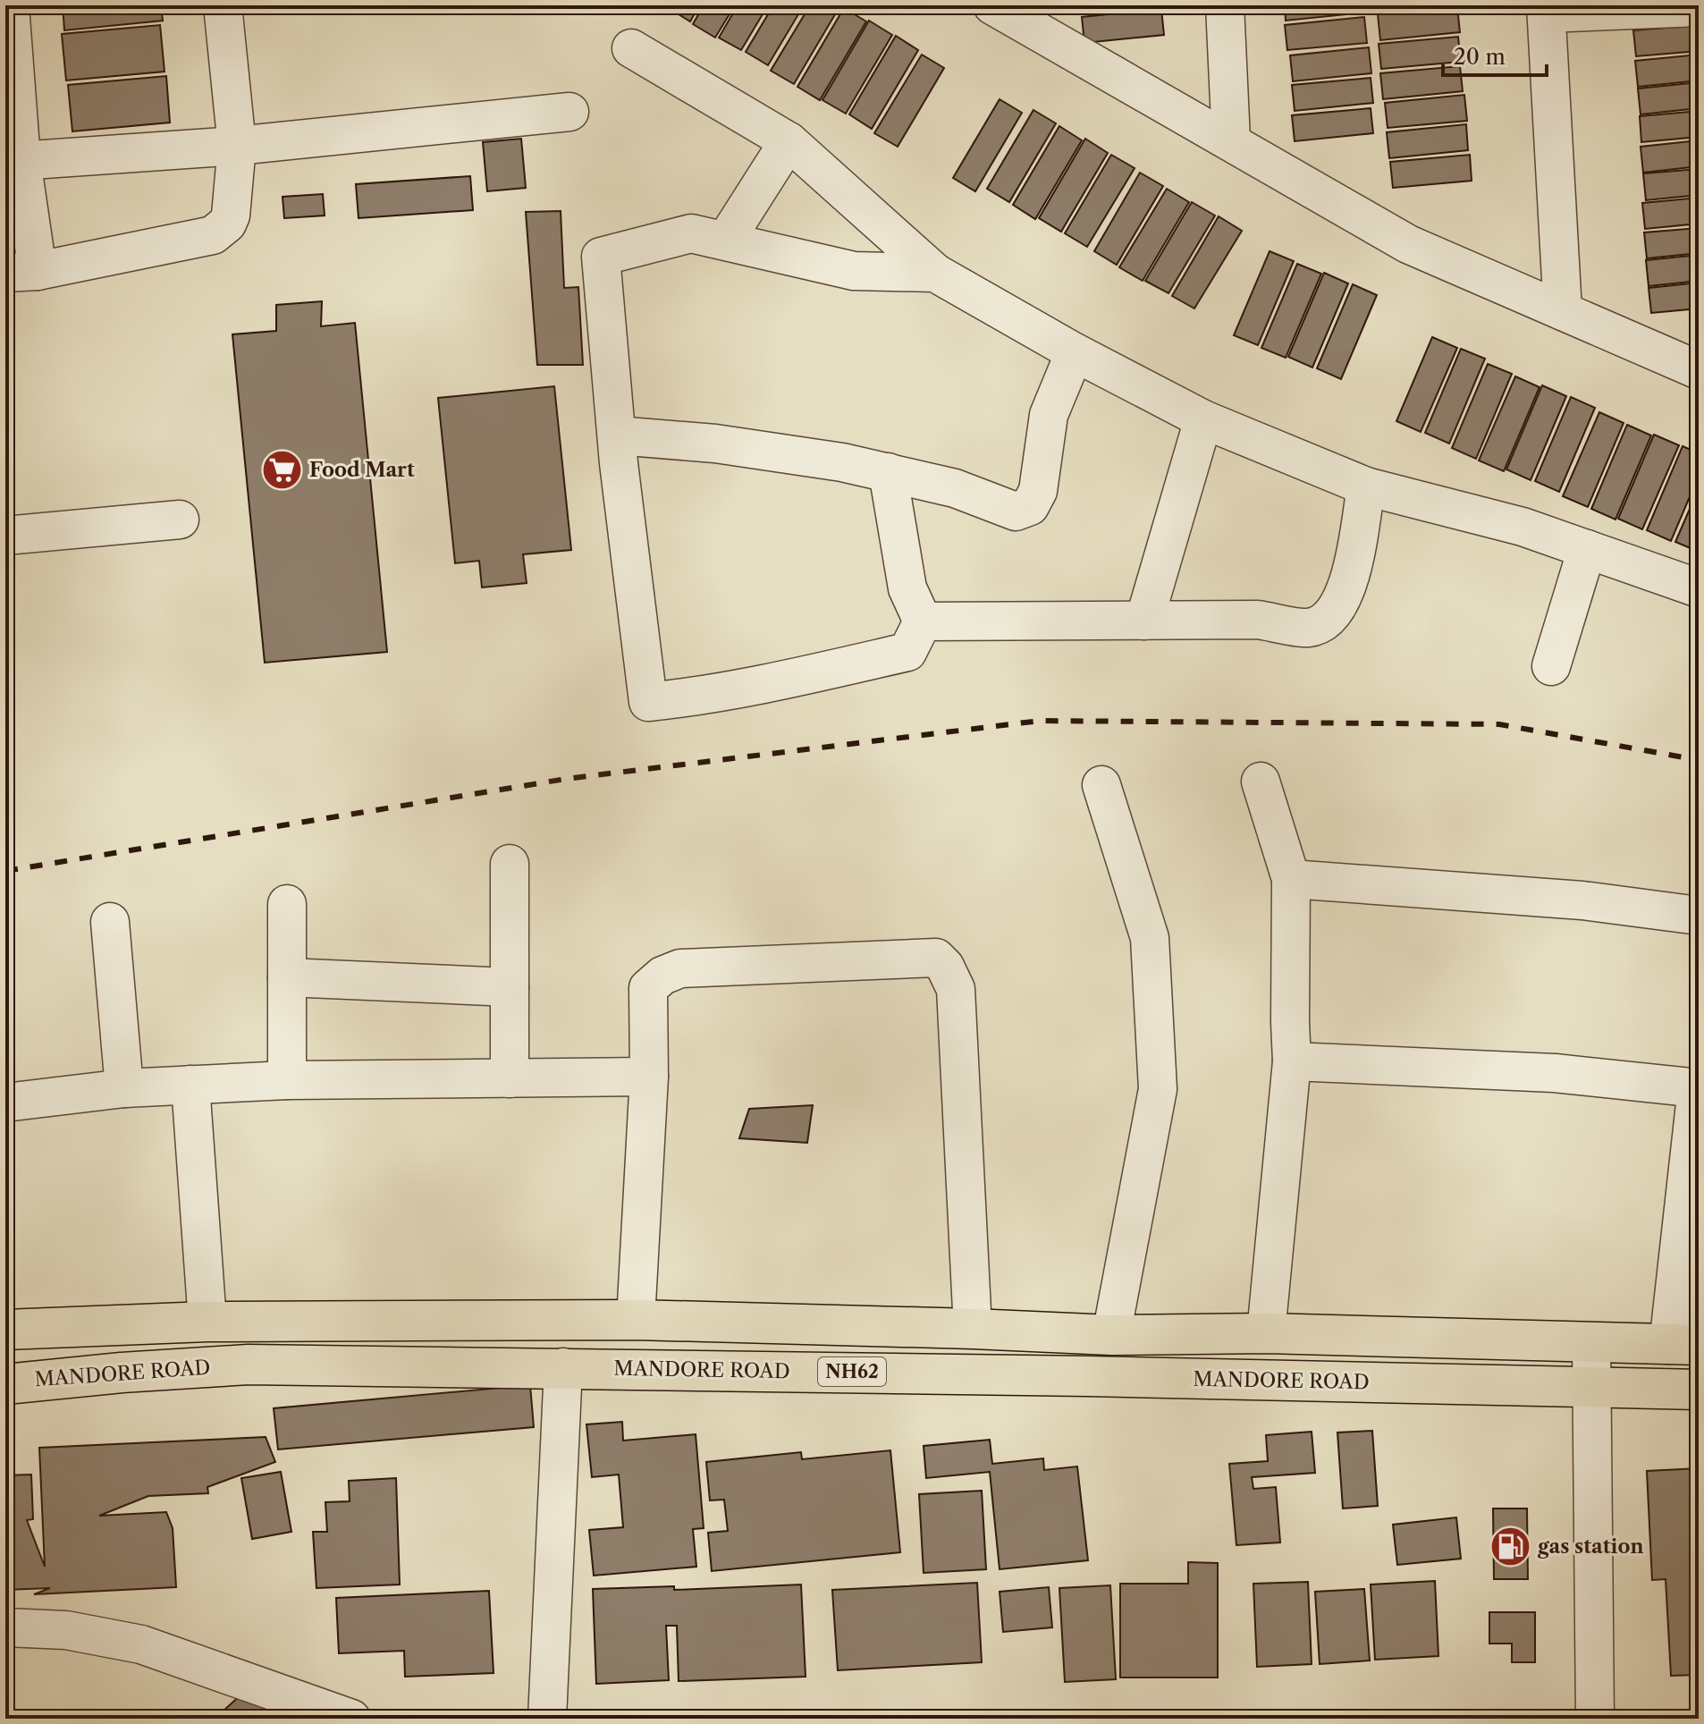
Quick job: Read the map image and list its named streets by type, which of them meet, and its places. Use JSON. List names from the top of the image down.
{
  "streets": {
    "highway": ["MANDORE ROAD", "NH62"]
  },
  "places": {
    "supermarket": ["Food Mart"],
    "fuel station": ["gas station"]
  },
  "scale_bar": "20 m"
}
